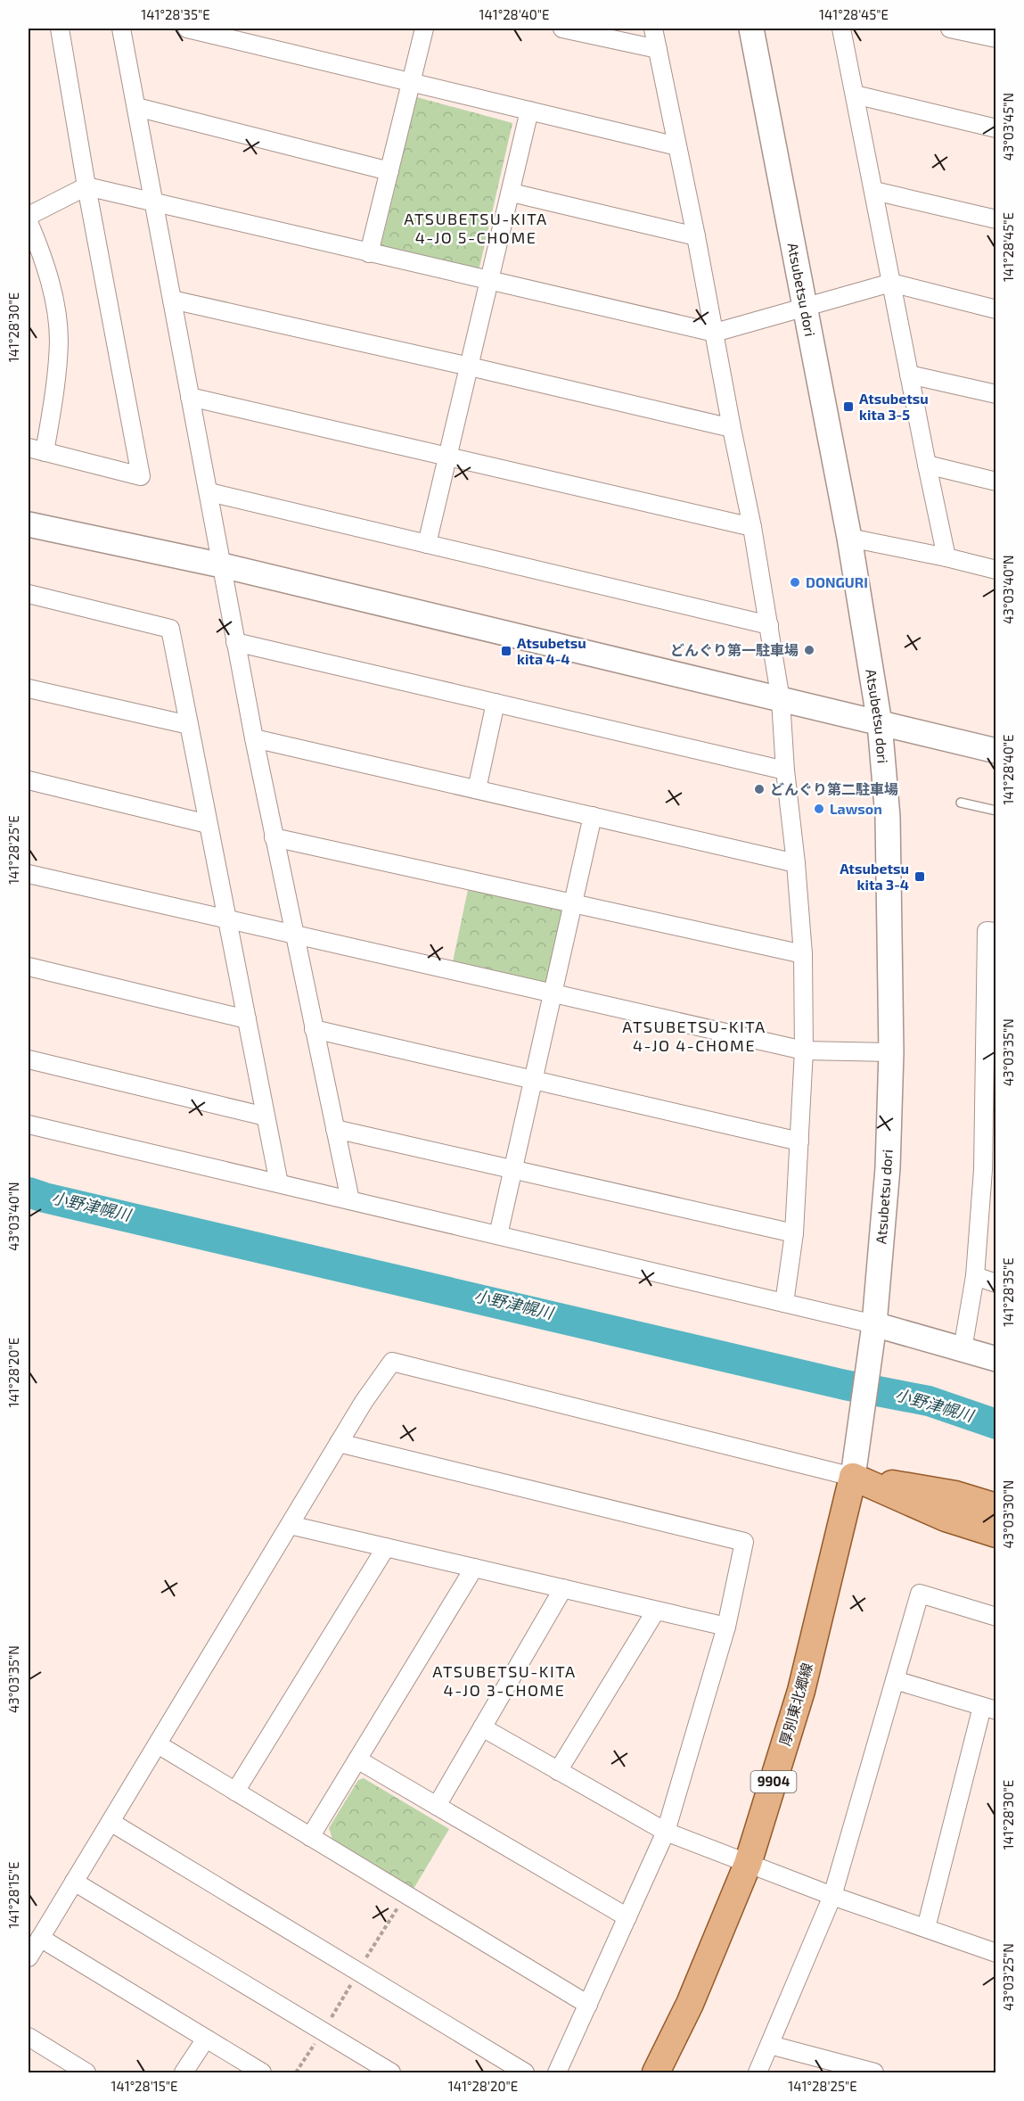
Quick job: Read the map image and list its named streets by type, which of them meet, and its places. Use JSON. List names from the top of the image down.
{
  "streets": {
    "main road": ["Atsubetsu dori", "厚別東北郷線", "9904"]
  },
  "crossings": [
    ["Atsubetsu dori", "厚別東北郷線"]
  ],
  "districts": ["ATSUBETSU-KITA 4-JO 5-CHOME", "ATSUBETSU-KITA 4-JO 4-CHOME", "ATSUBETSU-KITA 4-JO 3-CHOME"],
  "water": ["小野津幌川"],
  "places": {
    "transit": ["Atsubetsu kita 3-5", "Atsubetsu kita 4-4", "Atsubetsu kita 3-4"],
    "other": [
      "DONGURI",
      "どんぐり第一駐車場",
      "どんぐり第二駐車場",
      "Lawson"
    ]
  },
  "coordinates": [
    "141°28'35\"E",
    "141°28'40\"E",
    "141°28'45\"E",
    "43°03'45\"N",
    "141°28'30\"E",
    "43°03'40\"N",
    "141°28'25\"E",
    "43°03'35\"N",
    "141°28'20\"E",
    "43°03'30\"N",
    "141°28'15\"E",
    "43°03'25\"N"
  ]
}
